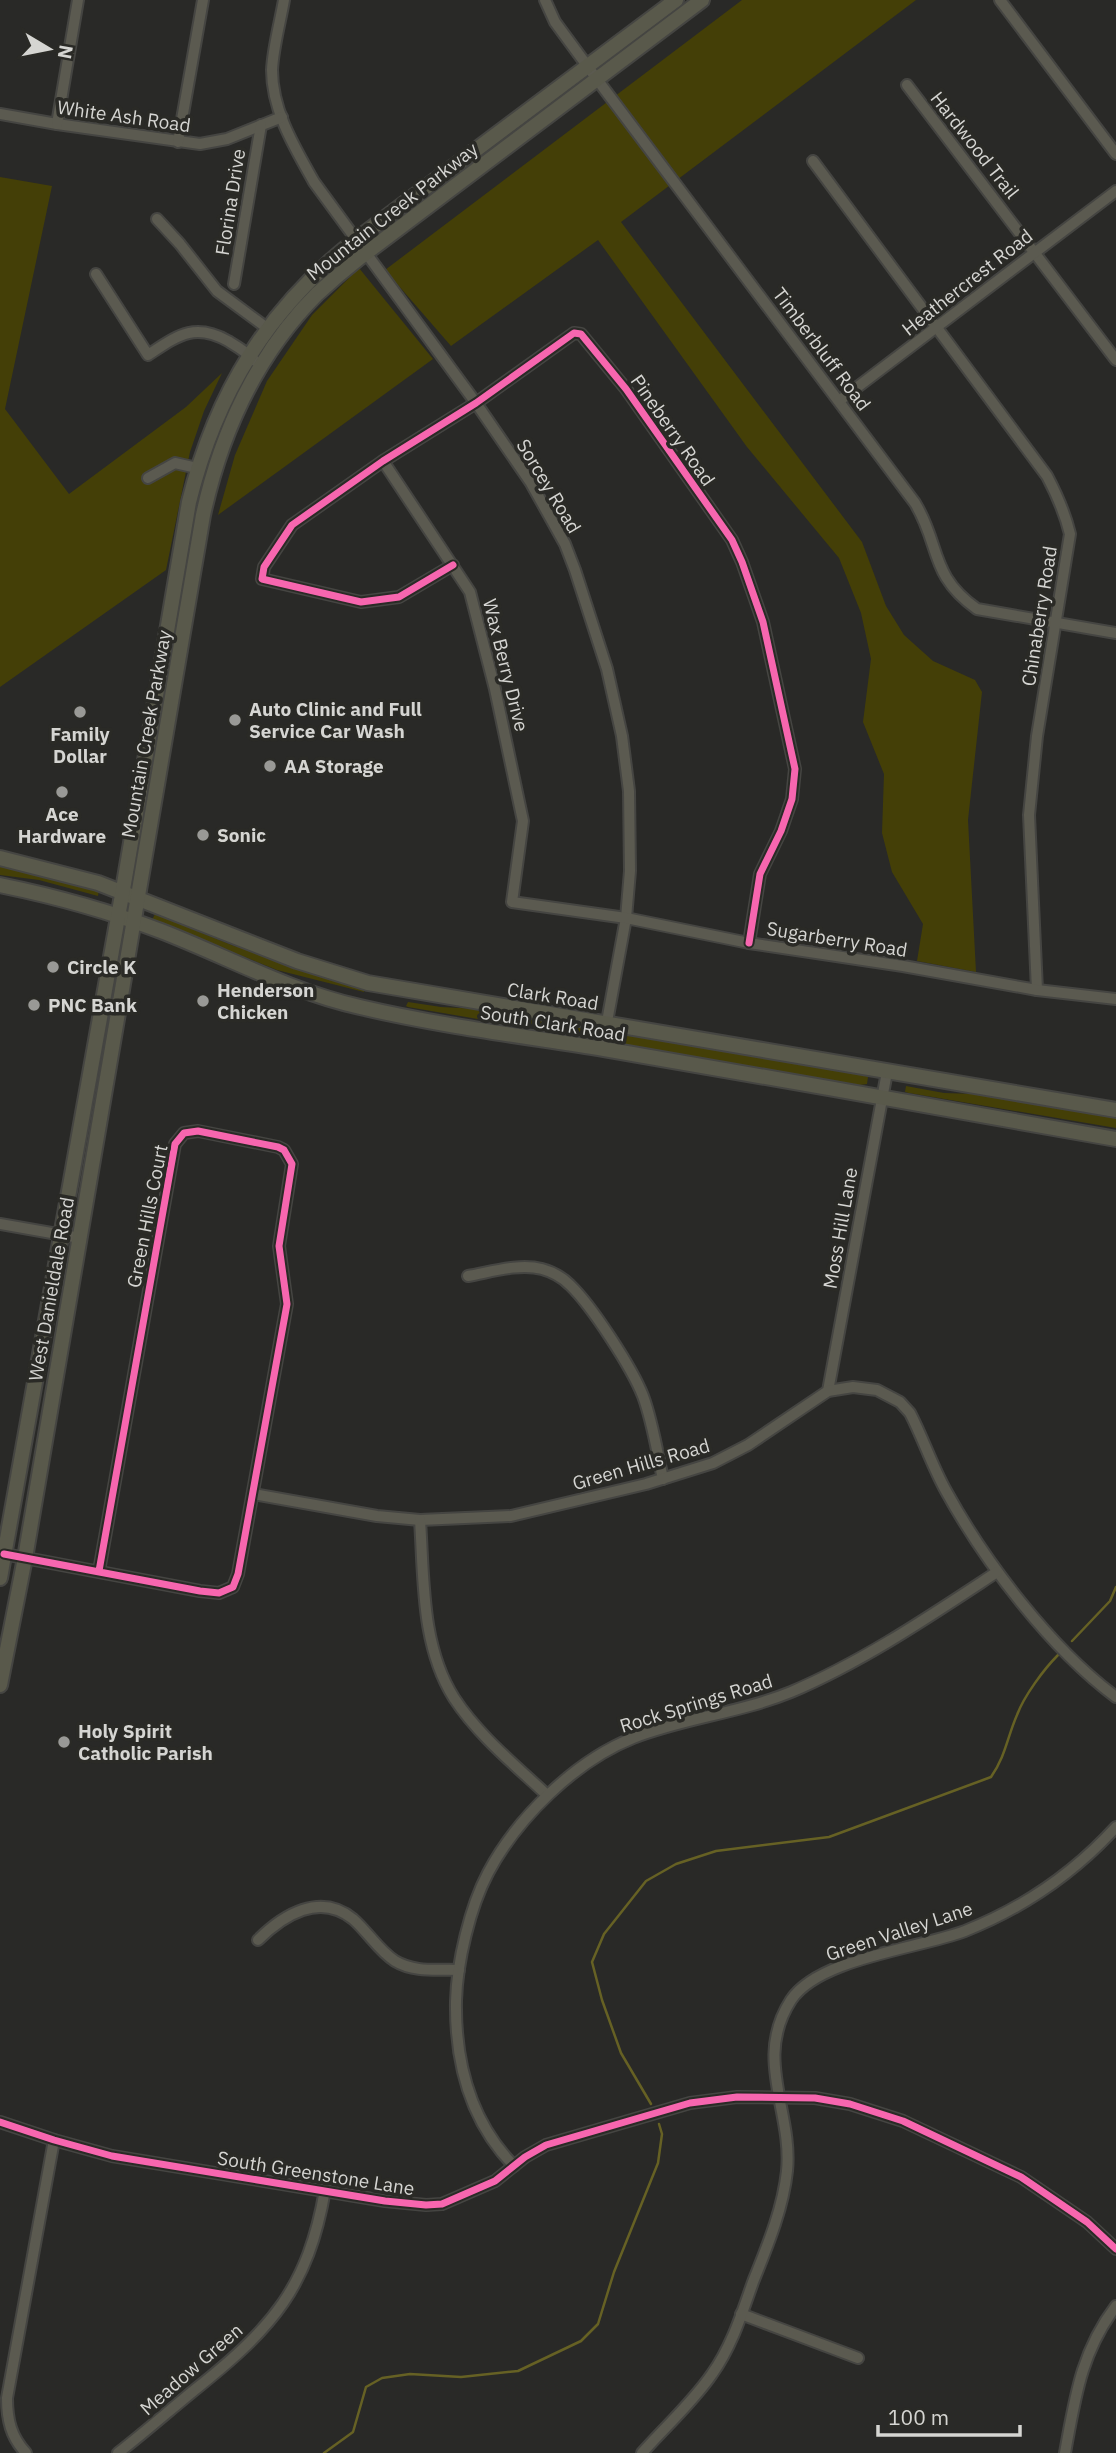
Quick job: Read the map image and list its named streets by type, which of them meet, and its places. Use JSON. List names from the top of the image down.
{
  "streets": {
    "main road": [
      "Mountain Creek Parkway",
      "Clark Road",
      "South Clark Road",
      "West Danieldale Road"
    ],
    "street": [
      "White Ash Road",
      "Hardwood Trail",
      "Florina Drive",
      "Heathercrest Road",
      "Timberbluff Road",
      "Pineberry Road",
      "Sorcey Road",
      "Chinaberry Road",
      "Wax Berry Drive",
      "Sugarberry Road",
      "Green Hills Court",
      "Moss Hill Lane",
      "Green Hills Road",
      "Rock Springs Road",
      "Green Valley Lane",
      "South Greenstone Lane",
      "Meadow Green"
    ]
  },
  "crossings": [
    ["White Ash Road", "Florina Drive"],
    ["White Ash Road", "Sorcey Road"],
    ["Hardwood Trail", "Heathercrest Road"],
    ["Mountain Creek Parkway", "Timberbluff Road"],
    ["Mountain Creek Parkway", "Sorcey Road"],
    ["Mountain Creek Parkway", "Clark Road"],
    ["Mountain Creek Parkway", "West Danieldale Road"],
    ["Heathercrest Road", "Timberbluff Road"],
    ["Heathercrest Road", "Chinaberry Road"],
    ["Timberbluff Road", "Chinaberry Road"],
    ["Pineberry Road", "Sorcey Road"],
    ["Pineberry Road", "Wax Berry Drive"],
    ["Pineberry Road", "Sugarberry Road"],
    ["Sorcey Road", "Sugarberry Road"],
    ["Sorcey Road", "Clark Road"],
    ["Sorcey Road", "South Clark Road"],
    ["Chinaberry Road", "Sugarberry Road"],
    ["Wax Berry Drive", "Sugarberry Road"],
    ["Clark Road", "Moss Hill Lane"],
    ["Clark Road", "West Danieldale Road"],
    ["South Clark Road", "Moss Hill Lane"],
    ["South Clark Road", "West Danieldale Road"],
    ["Green Hills Court", "West Danieldale Road"],
    ["Green Hills Court", "Green Hills Road"],
    ["Moss Hill Lane", "Green Hills Road"],
    ["Green Hills Road", "Rock Springs Road"],
    ["Rock Springs Road", "South Greenstone Lane"],
    ["Green Valley Lane", "South Greenstone Lane"],
    ["South Greenstone Lane", "Meadow Green"]
  ],
  "places": [
    "Family Dollar",
    "Auto Clinic and Full Service Car Wash",
    "AA Storage",
    "Ace Hardware",
    "Sonic",
    "Circle K",
    "Henderson Chicken",
    "PNC Bank",
    "Holy Spirit Catholic Parish"
  ],
  "scale_bar": "100 m",
  "north": "right"
}
